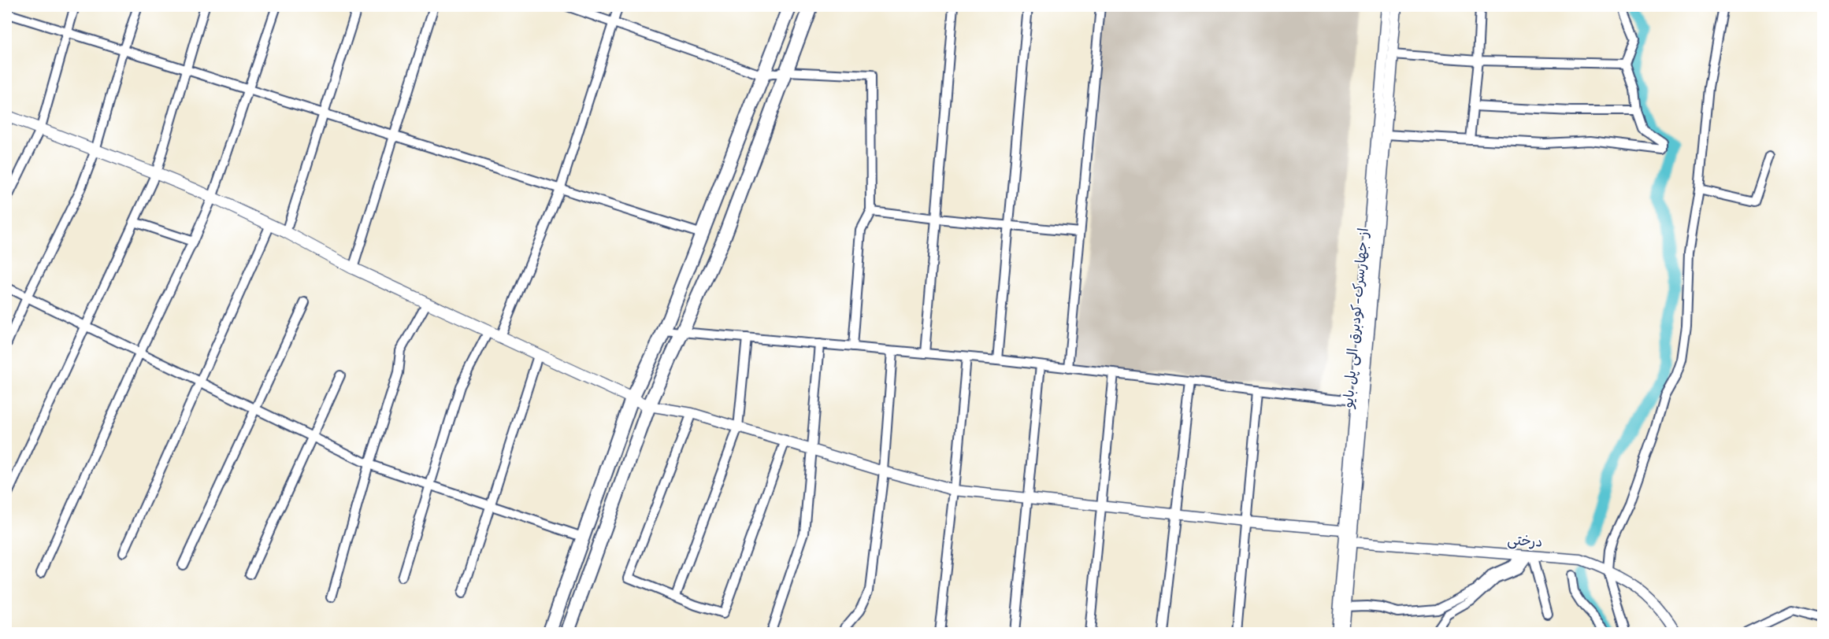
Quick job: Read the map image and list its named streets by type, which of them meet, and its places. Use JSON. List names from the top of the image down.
{
  "streets": {
    "street": ["از جهارسرک-کودبرق الی پل بایو", "درختی"]
  },
  "crossings": [
    ["از جهارسرک-کودبرق الی پل بایو", "درختی"]
  ]
}
